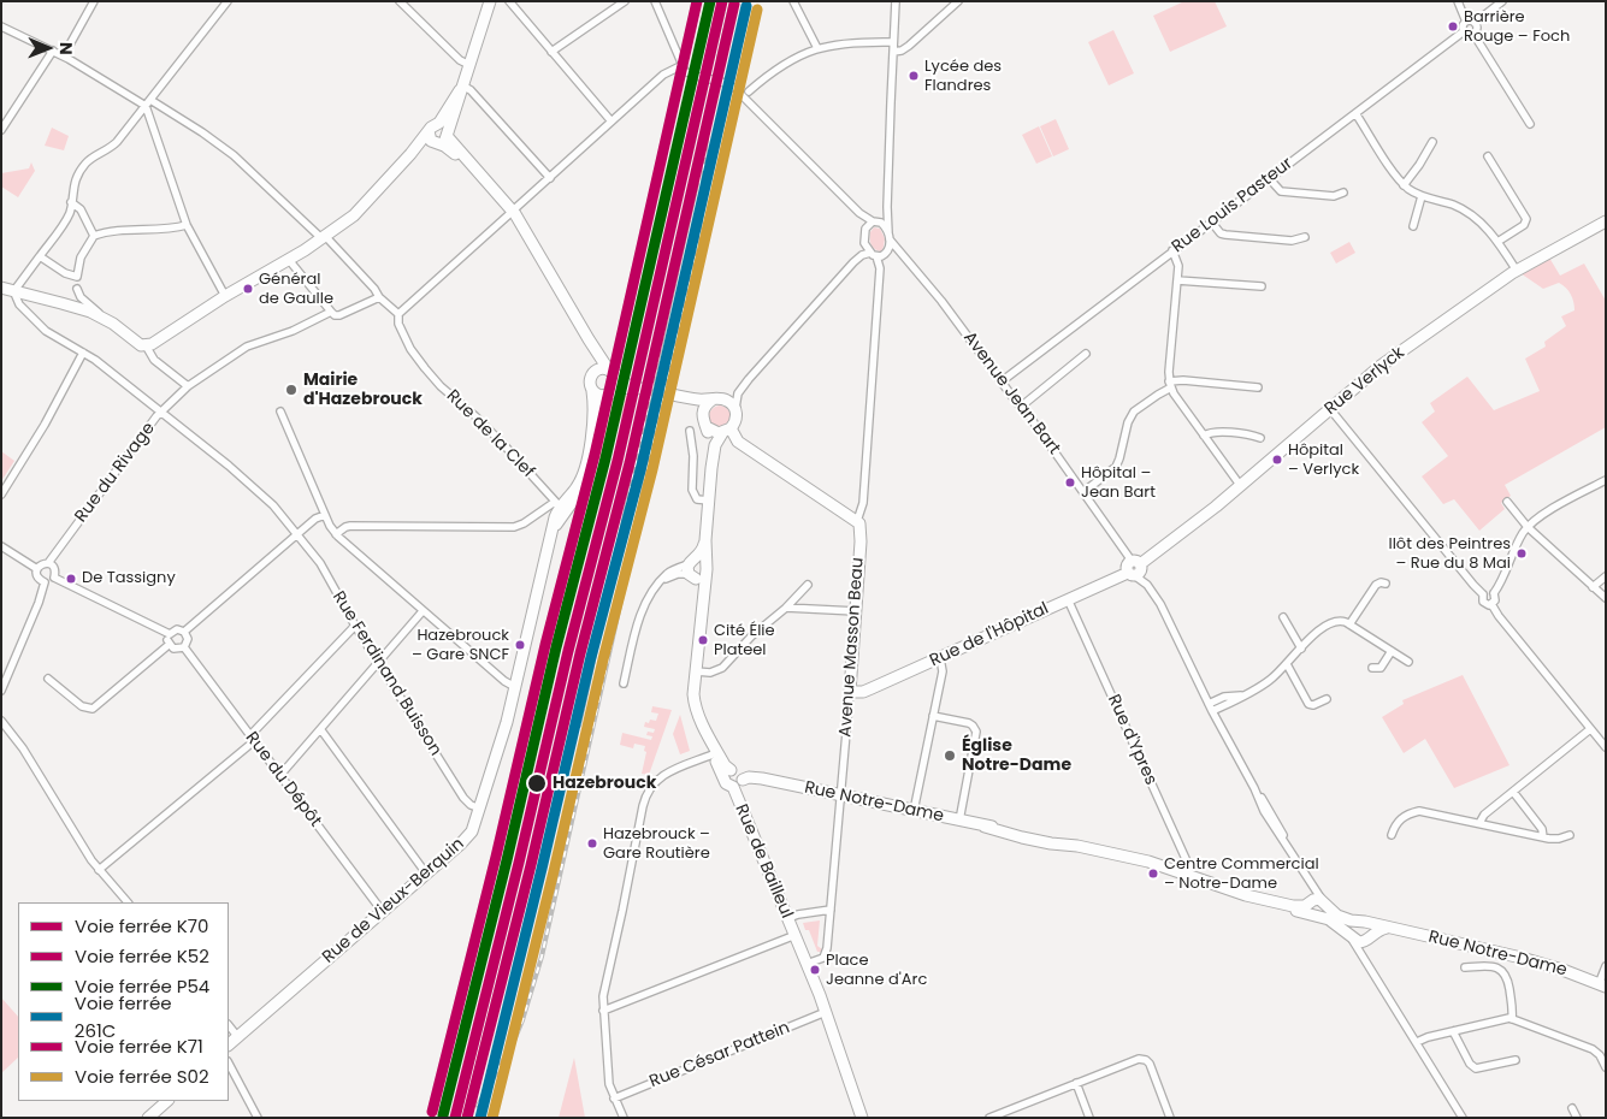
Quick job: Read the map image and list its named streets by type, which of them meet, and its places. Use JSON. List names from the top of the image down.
{
  "streets": {
    "main road": [
      "Rue Verlyck",
      "Rue de l'Hôpital",
      "Avenue Masson Beau",
      "Rue Notre-Dame",
      "Rue de Bailleul",
      "Rue de Vieux-Berquin"
    ],
    "street": [
      "Rue Louis Pasteur",
      "Avenue Jean Bart",
      "Rue de la Clef",
      "Rue du Rivage",
      "Rue Ferdinand Buisson",
      "Rue d'Ypres",
      "Rue du Dépôt",
      "Rue César Pattein"
    ]
  },
  "crossings": [
    ["Rue Louis Pasteur", "Avenue Jean Bart"],
    ["Rue Verlyck", "Avenue Jean Bart"],
    ["Rue Verlyck", "Rue de l'Hôpital"],
    ["Avenue Jean Bart", "Rue de l'Hôpital"],
    ["Avenue Jean Bart", "Avenue Masson Beau"],
    ["Avenue Jean Bart", "Rue Notre-Dame"],
    ["Rue de la Clef", "Rue de Vieux-Berquin"],
    ["Rue du Rivage", "Rue Ferdinand Buisson"],
    ["Rue de l'Hôpital", "Avenue Masson Beau"],
    ["Rue de l'Hôpital", "Rue d'Ypres"],
    ["Avenue Masson Beau", "Rue Notre-Dame"],
    ["Rue Ferdinand Buisson", "Rue de Vieux-Berquin"],
    ["Rue d'Ypres", "Rue Notre-Dame"],
    ["Rue du Dépôt", "Rue de Vieux-Berquin"],
    ["Rue Notre-Dame", "Rue de Bailleul"]
  ],
  "places": [
    "Barrière Rouge – Foch",
    "Lycée des Flandres",
    "Général de Gaulle",
    "Mairie d'Hazebrouck",
    "Hôpital – Verlyck",
    "Hôpital – Jean Bart",
    "Ilôt des Peintres – Rue du 8 Mai",
    "De Tassigny",
    "Cité Élie Plateel",
    "Hazebrouck – Gare SNCF",
    "Église Notre-Dame",
    "Hazebrouck",
    "Hazebrouck – Gare Routière",
    "Centre Commercial – Notre-Dame",
    "Place Jeanne d'Arc"
  ],
  "lines": [
    "rail line K70",
    "rail line P54",
    "rail line K71",
    "rail line K52",
    "rail line 261C",
    "rail line S02"
  ],
  "legend": [
    "Voie ferrée K70",
    "Voie ferrée K52",
    "Voie ferrée P54",
    "Voie ferrée 261C",
    "Voie ferrée K71",
    "Voie ferrée S02"
  ],
  "north": "right"
}
